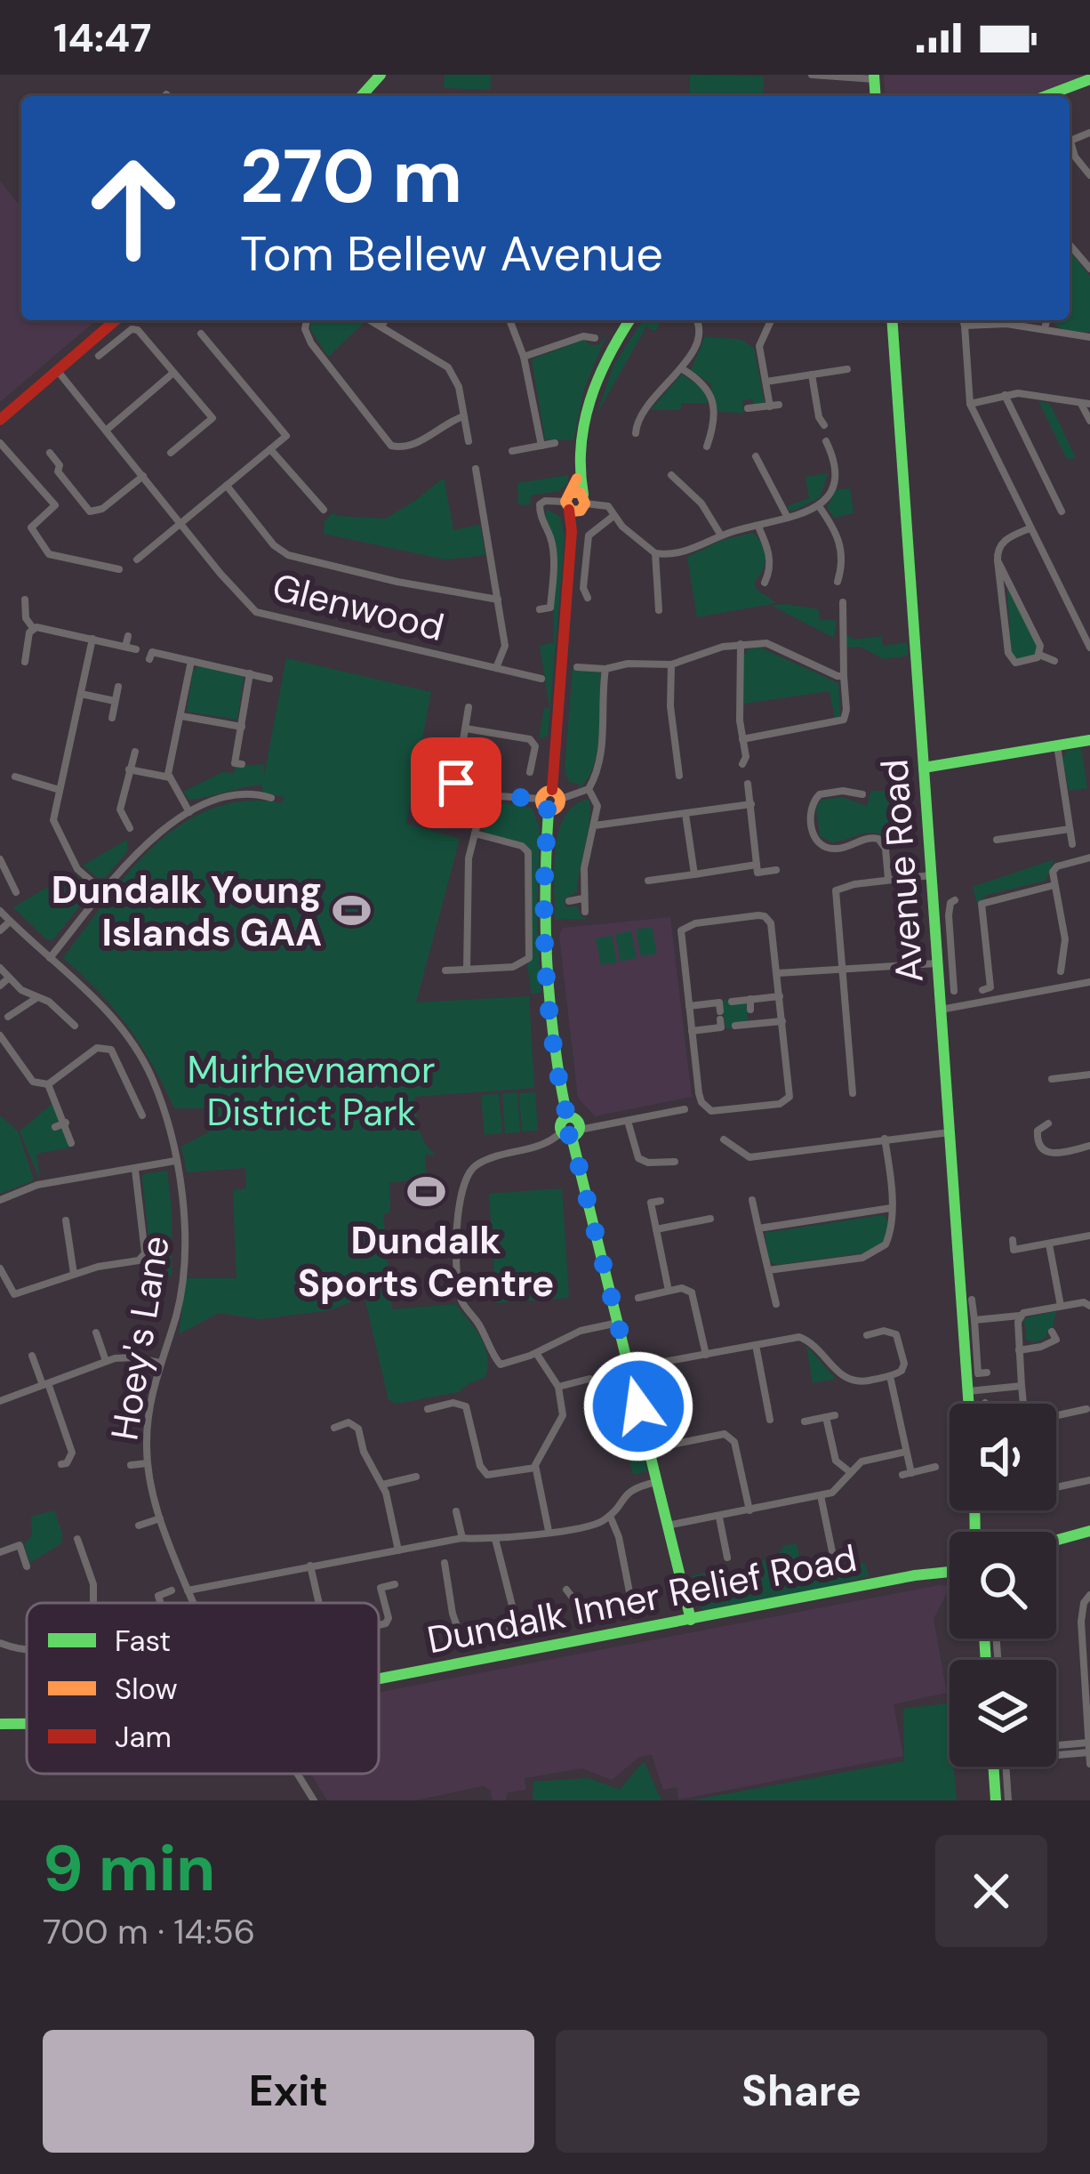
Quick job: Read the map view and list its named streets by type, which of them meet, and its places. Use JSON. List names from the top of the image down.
{
  "streets": {
    "main road": ["Avenue Road", "Dundalk Inner Relief Road"],
    "street": ["Glenwood", "Hoey's Lane"]
  },
  "parks": ["Muirhevnamor District Park"],
  "places": {
    "sports": ["Dundalk Young Islands GAA", "Dundalk Sports Centre"]
  },
  "legend": ["Fast", "Slow", "Jam"],
  "page": {
    "status": "14:47",
    "turn": ["270 m", "Tom Bellew Avenue"],
    "heading": ["9 min", "700 m · 14:56"],
    "buttons": ["Exit", "Share"]
  }
}
